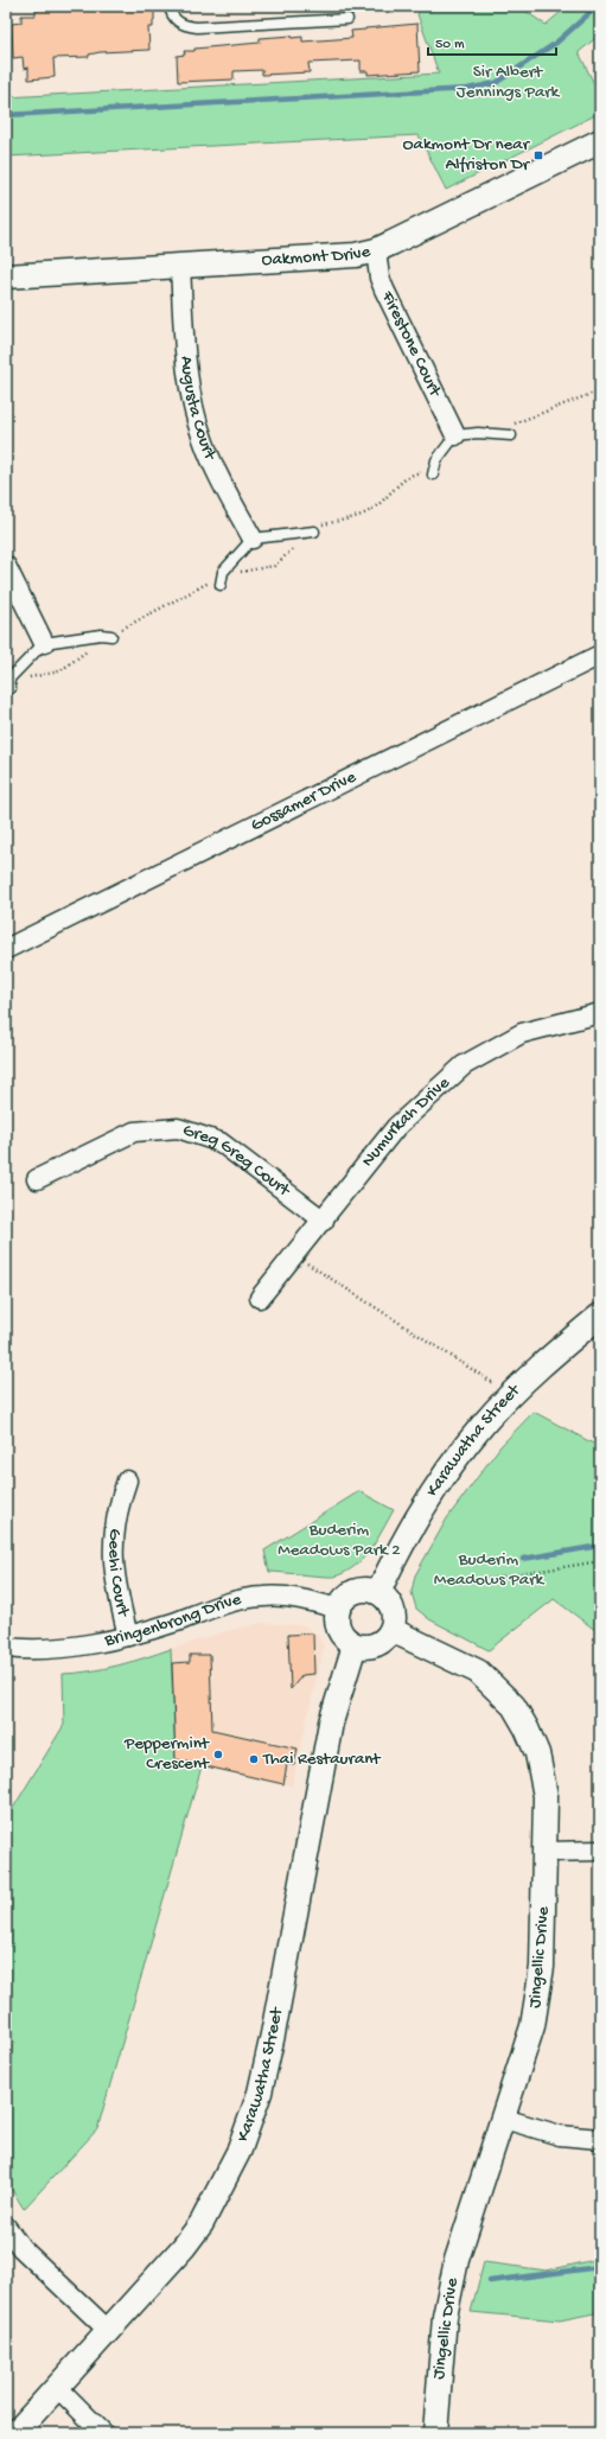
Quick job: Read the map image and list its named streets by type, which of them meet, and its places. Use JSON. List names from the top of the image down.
{
  "streets": {
    "street": [
      "Oakmont Drive",
      "Firestone Court",
      "Augusta Court",
      "Gossamer Drive",
      "Numurkah Drive",
      "Greg Greg Court",
      "Karawatha Street",
      "Geehi Court",
      "Bringenbrong Drive",
      "Jingellic Drive"
    ]
  },
  "crossings": [
    ["Oakmont Drive", "Firestone Court"],
    ["Oakmont Drive", "Augusta Court"],
    ["Numurkah Drive", "Greg Greg Court"],
    ["Karawatha Street", "Bringenbrong Drive"],
    ["Karawatha Street", "Jingellic Drive"],
    ["Geehi Court", "Bringenbrong Drive"],
    ["Bringenbrong Drive", "Jingellic Drive"]
  ],
  "parks": ["Sir Albert Jennings Park", "Buderim Meadows Park 2", "Buderim Meadows Park"],
  "places": {
    "transit": ["Oakmont Dr near Alfriston Dr"],
    "other": ["Peppermint Crescent", "Thai Restaurant"]
  },
  "scale_bar": "50 m"
}
